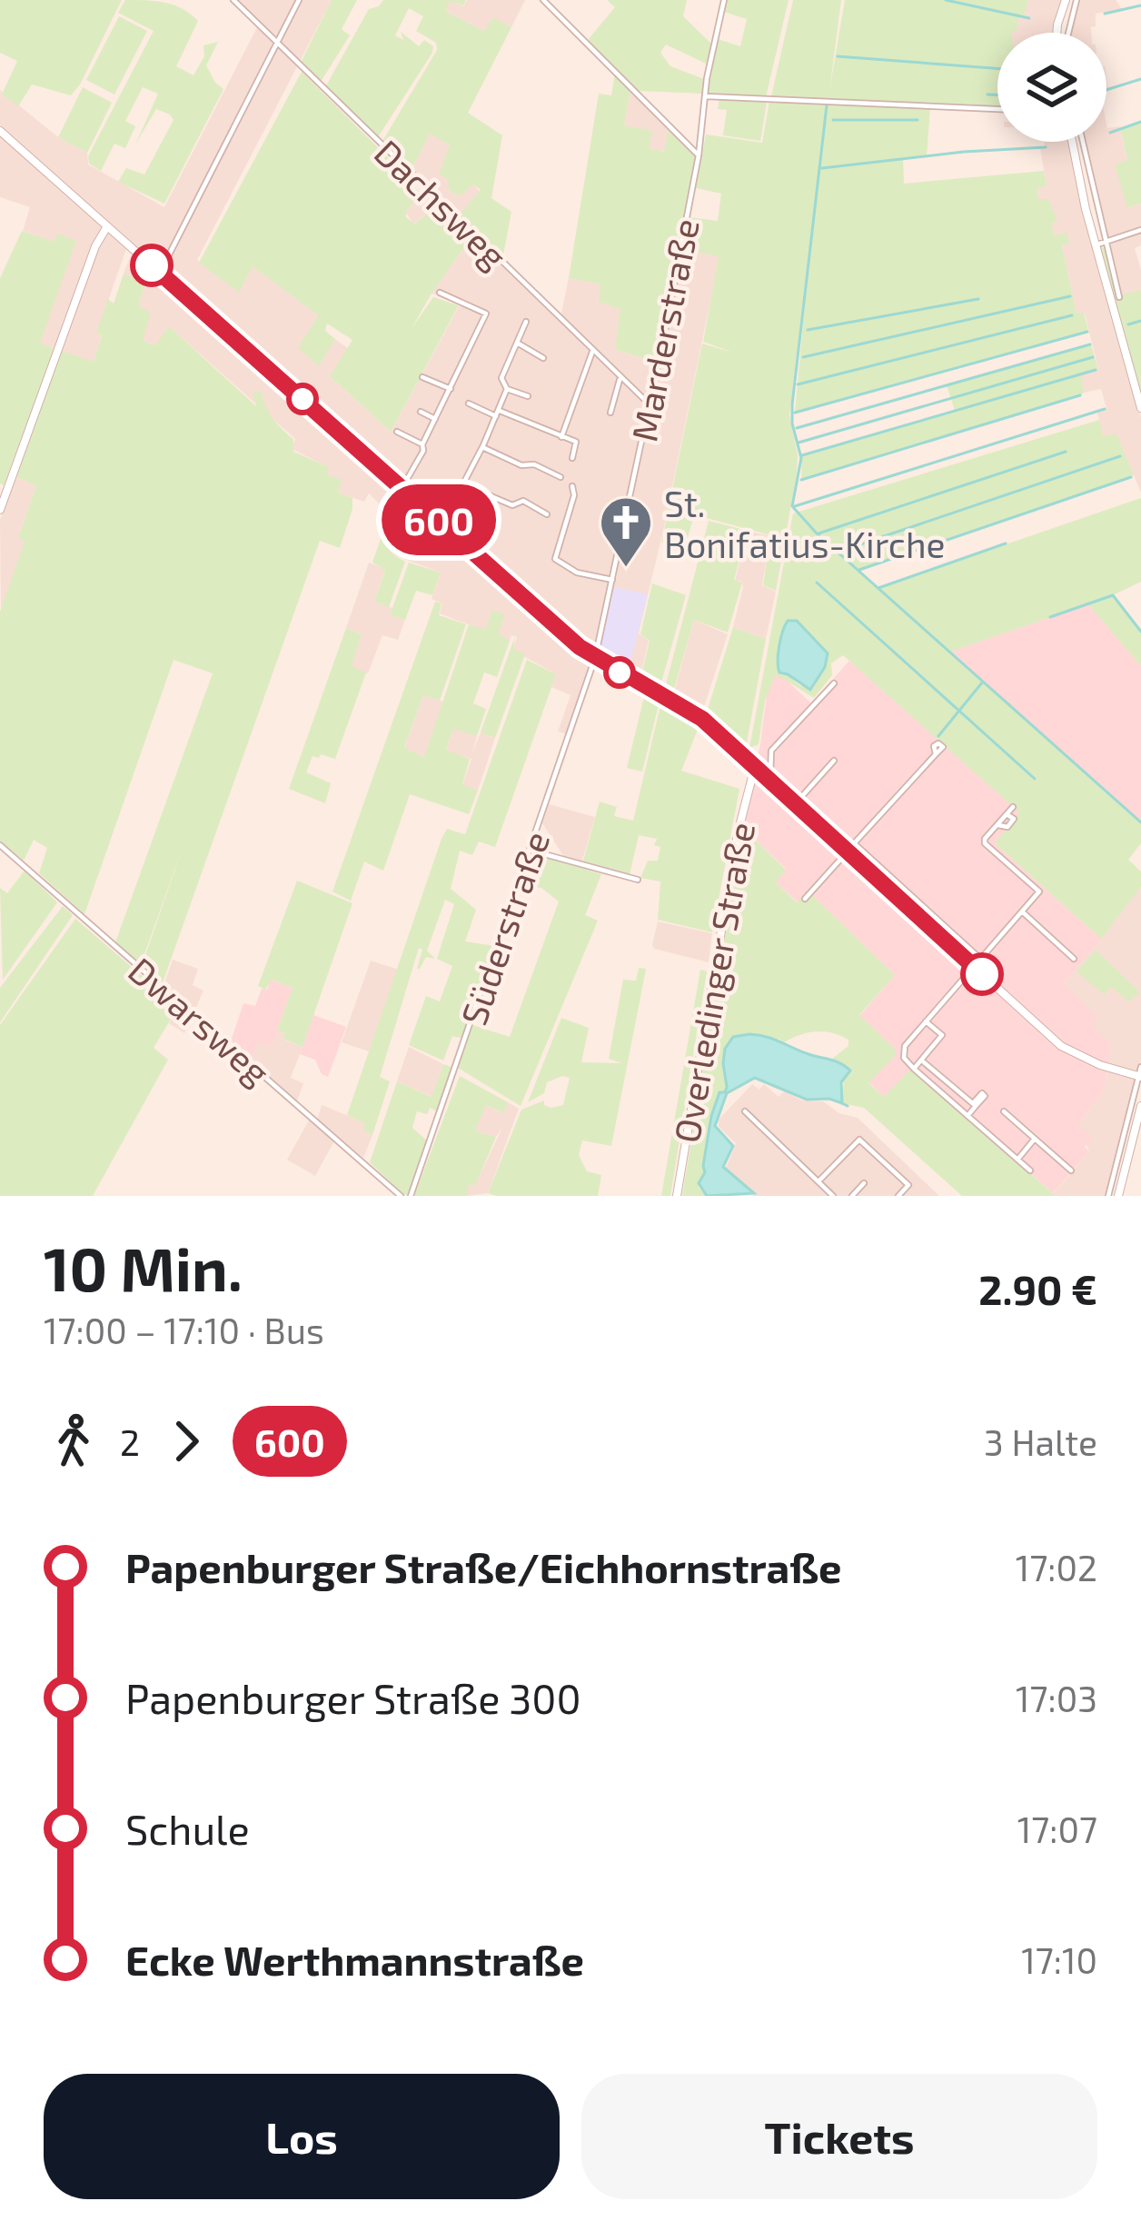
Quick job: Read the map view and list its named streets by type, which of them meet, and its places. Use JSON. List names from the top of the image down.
{
  "streets": {
    "street": [
      "Dachsweg",
      "Marderstraße",
      "Süderstraße",
      "Overledinger Straße",
      "Dwarsweg"
    ]
  },
  "crossings": [
    ["Dachsweg", "Marderstraße"],
    ["Marderstraße", "Süderstraße"]
  ],
  "places": {
    "church": ["St. Bonifatius-Kirche"]
  },
  "lines": ["bus line 600"],
  "page": {
    "on_map": "600",
    "heading": ["10 Min.", "17:00 – 17:10 · Bus", "2.90 €"],
    "legs": ["2", "600", "3 Halte"],
    "list": [
      {
        "name": "Papenburger Straße/Eichhornstraße",
        "value": "17:02"
      },
      {
        "name": "Papenburger Straße 300",
        "value": "17:03"
      },
      {
        "name": "Schule",
        "value": "17:07"
      },
      {
        "name": "Ecke Werthmannstraße",
        "value": "17:10"
      }
    ],
    "buttons": ["Los", "Tickets"]
  }
}
